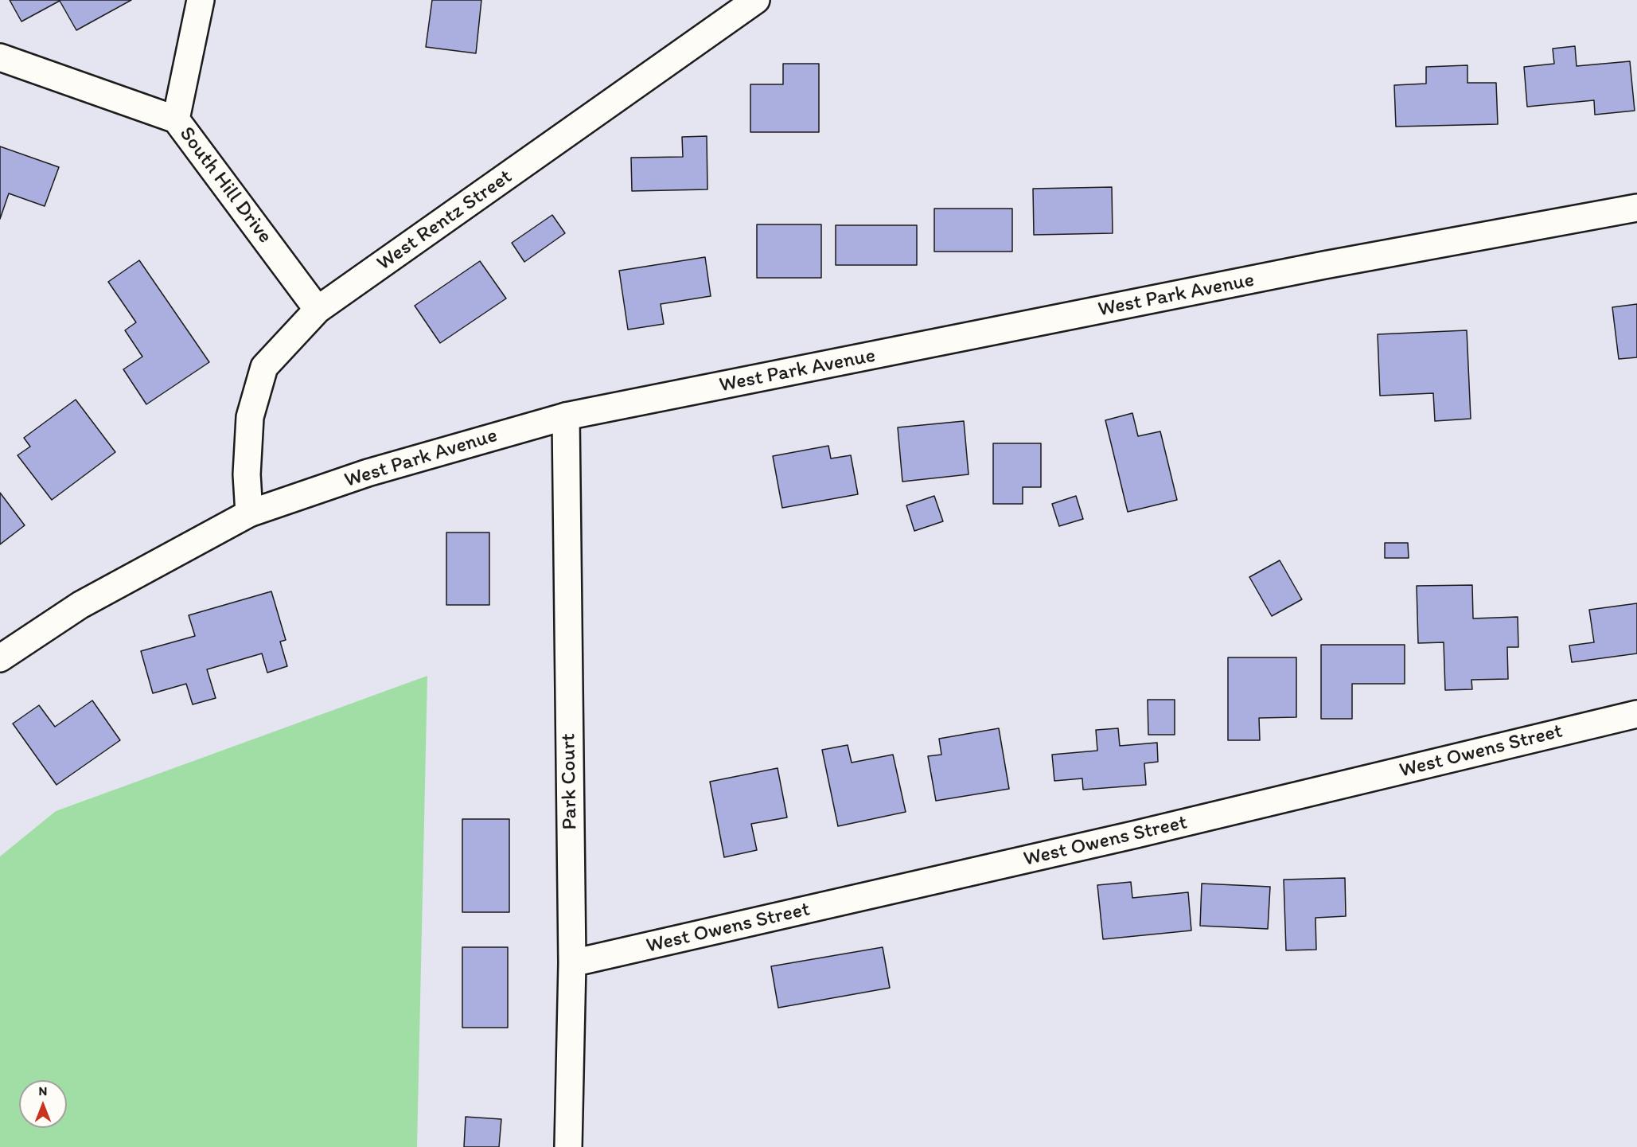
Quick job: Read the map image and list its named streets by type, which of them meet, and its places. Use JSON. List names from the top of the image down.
{
  "streets": {
    "street": [
      "South Hill Drive",
      "West Rentz Street",
      "West Park Avenue",
      "West Owens Street",
      "Park Court"
    ]
  },
  "crossings": [
    ["South Hill Drive", "West Rentz Street"],
    ["West Rentz Street", "West Park Avenue"],
    ["West Park Avenue", "Park Court"],
    ["West Owens Street", "Park Court"]
  ],
  "north": "top"
}
